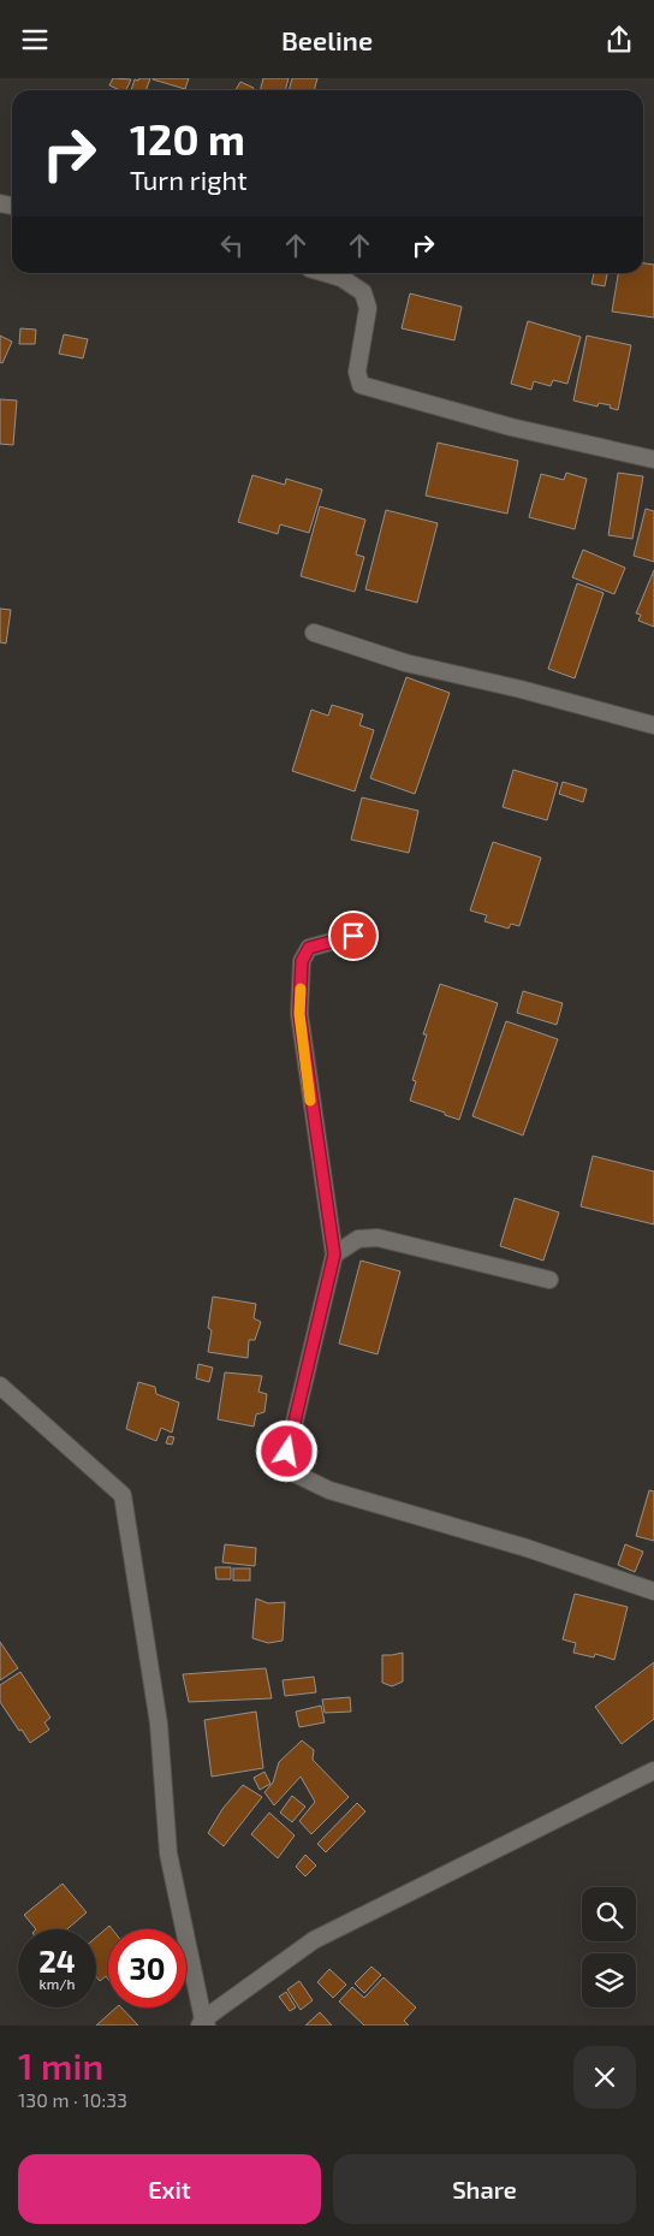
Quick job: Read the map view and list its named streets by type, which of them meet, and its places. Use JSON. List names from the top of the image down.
{
  "page": {
    "header": "Beeline",
    "turn": ["120 m", "Turn right"],
    "speed": "24 km/h",
    "limit": "30",
    "heading": ["1 min", "130 m · 10:33"],
    "buttons": ["Exit", "Share"]
  }
}
